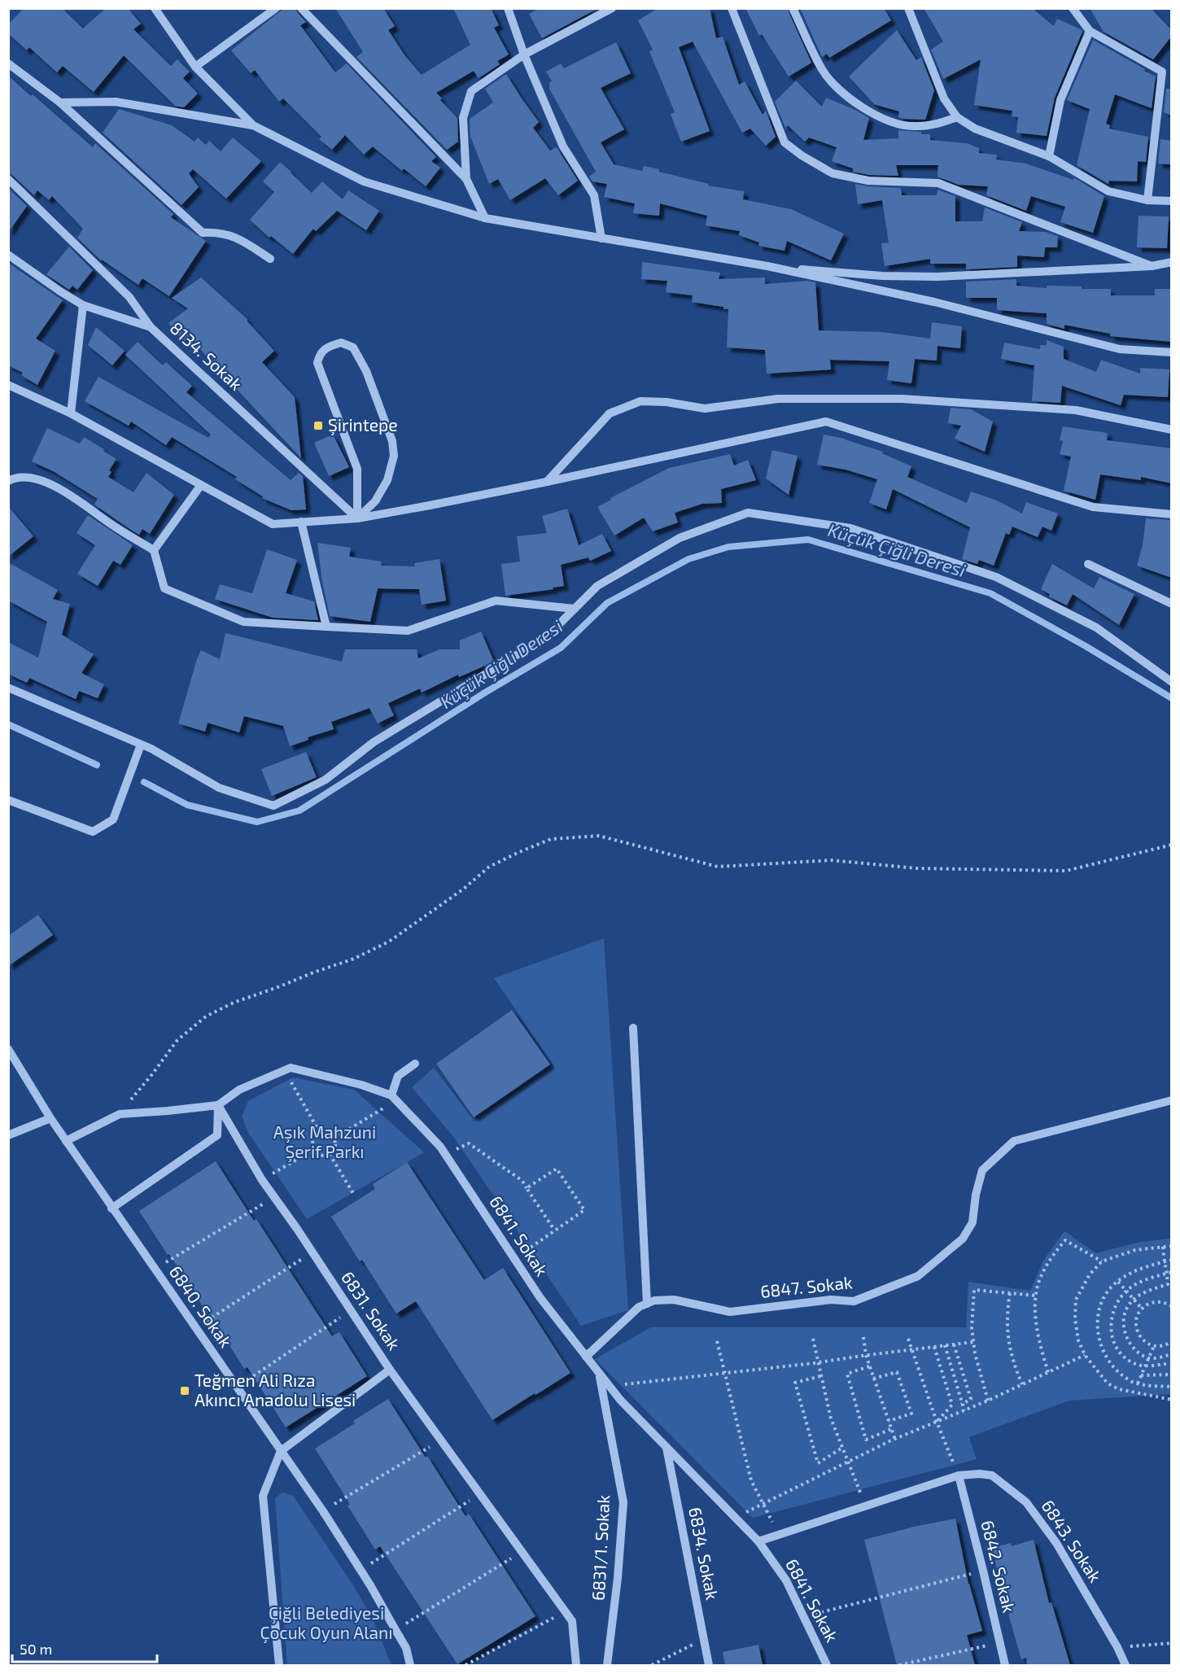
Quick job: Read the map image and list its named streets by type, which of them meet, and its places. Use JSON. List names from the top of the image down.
{
  "streets": {
    "street": [
      "8134. Sokak",
      "6841. Sokak",
      "6847. Sokak",
      "6840. Sokak",
      "6831. Sokak",
      "6843. Sokak",
      "6831/1. Sokak",
      "6834. Sokak",
      "6842. Sokak"
    ]
  },
  "crossings": [
    ["6841. Sokak", "6847. Sokak"],
    ["6841. Sokak", "6831. Sokak"],
    ["6841. Sokak", "6843. Sokak"],
    ["6841. Sokak", "6831/1. Sokak"],
    ["6841. Sokak", "6834. Sokak"],
    ["6843. Sokak", "6842. Sokak"]
  ],
  "water": ["Küçük Çiğli Deresi"],
  "parks": ["Aşık Mahzuni Şerif Parkı", "Çiğli Belediyesi Çocuk Oyun Alanı"],
  "places": {
    "transit": ["Şirintepe", "Teğmen Ali Rıza Akıncı Anadolu Lisesi"]
  },
  "scale_bar": "50 m"
}
